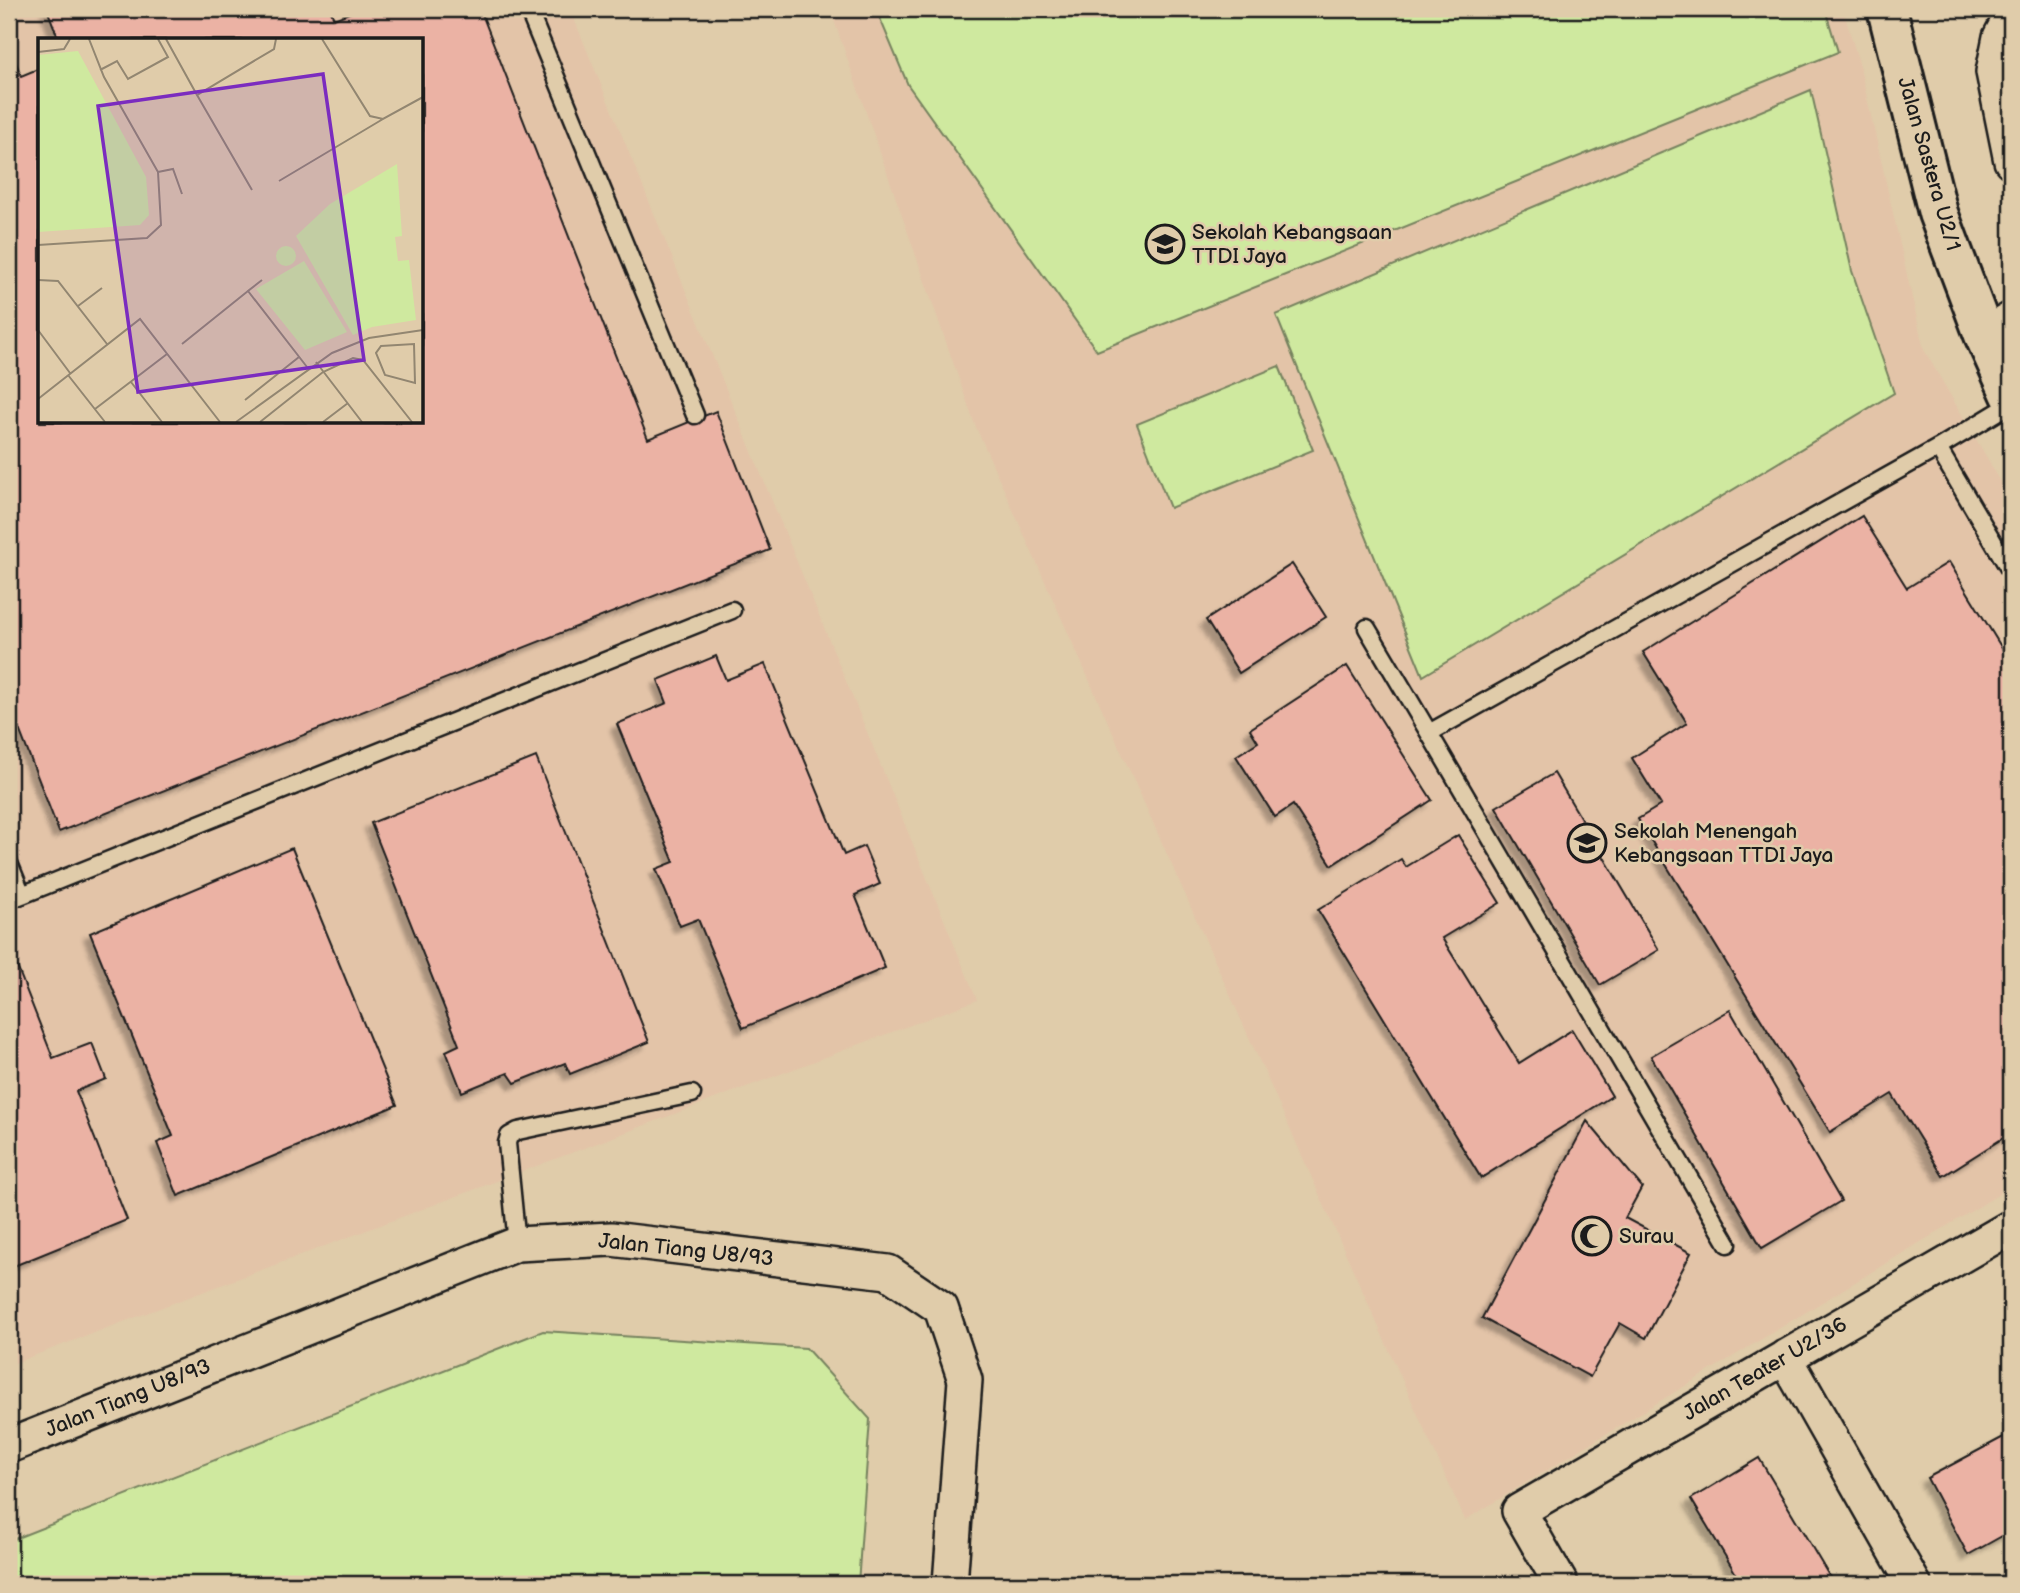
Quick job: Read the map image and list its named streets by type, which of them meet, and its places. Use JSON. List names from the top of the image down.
{
  "streets": {
    "street": ["Jalan Sastera U2/1", "Jalan Tiang U8/93", "Jalan Teater U2/36"]
  },
  "places": {
    "school or university": ["Sekolah Kebangsaan TTDI Jaya", "Sekolah Menengah Kebangsaan TTDI Jaya"],
    "mosque": ["Surau"]
  }
}
